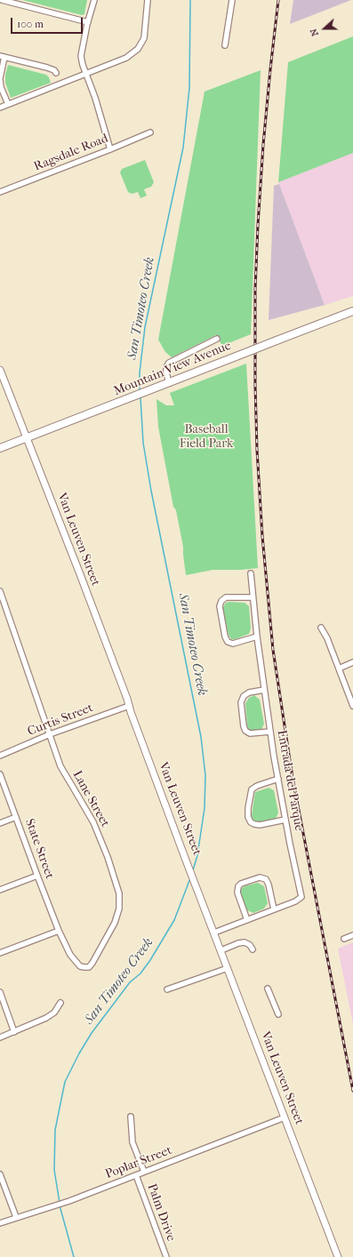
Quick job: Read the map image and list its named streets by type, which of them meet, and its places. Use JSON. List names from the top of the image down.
{
  "streets": {
    "main road": ["Mountain View Avenue"],
    "street": [
      "Ragsdale Road",
      "Van Leuven Street",
      "Curtis Street",
      "Entrada del Parque",
      "Lane Street",
      "State Street",
      "Poplar Street",
      "Palm Drive"
    ]
  },
  "crossings": [
    ["Mountain View Avenue", "Van Leuven Street"],
    ["Van Leuven Street", "Curtis Street"],
    ["Van Leuven Street", "Entrada del Parque"],
    ["Van Leuven Street", "Poplar Street"],
    ["Curtis Street", "Lane Street"],
    ["Lane Street", "State Street"],
    ["Poplar Street", "Palm Drive"]
  ],
  "water": ["San Timoteo Creek"],
  "parks": ["Baseball Field Park"],
  "scale_bar": "100 m",
  "north": "left"
}
